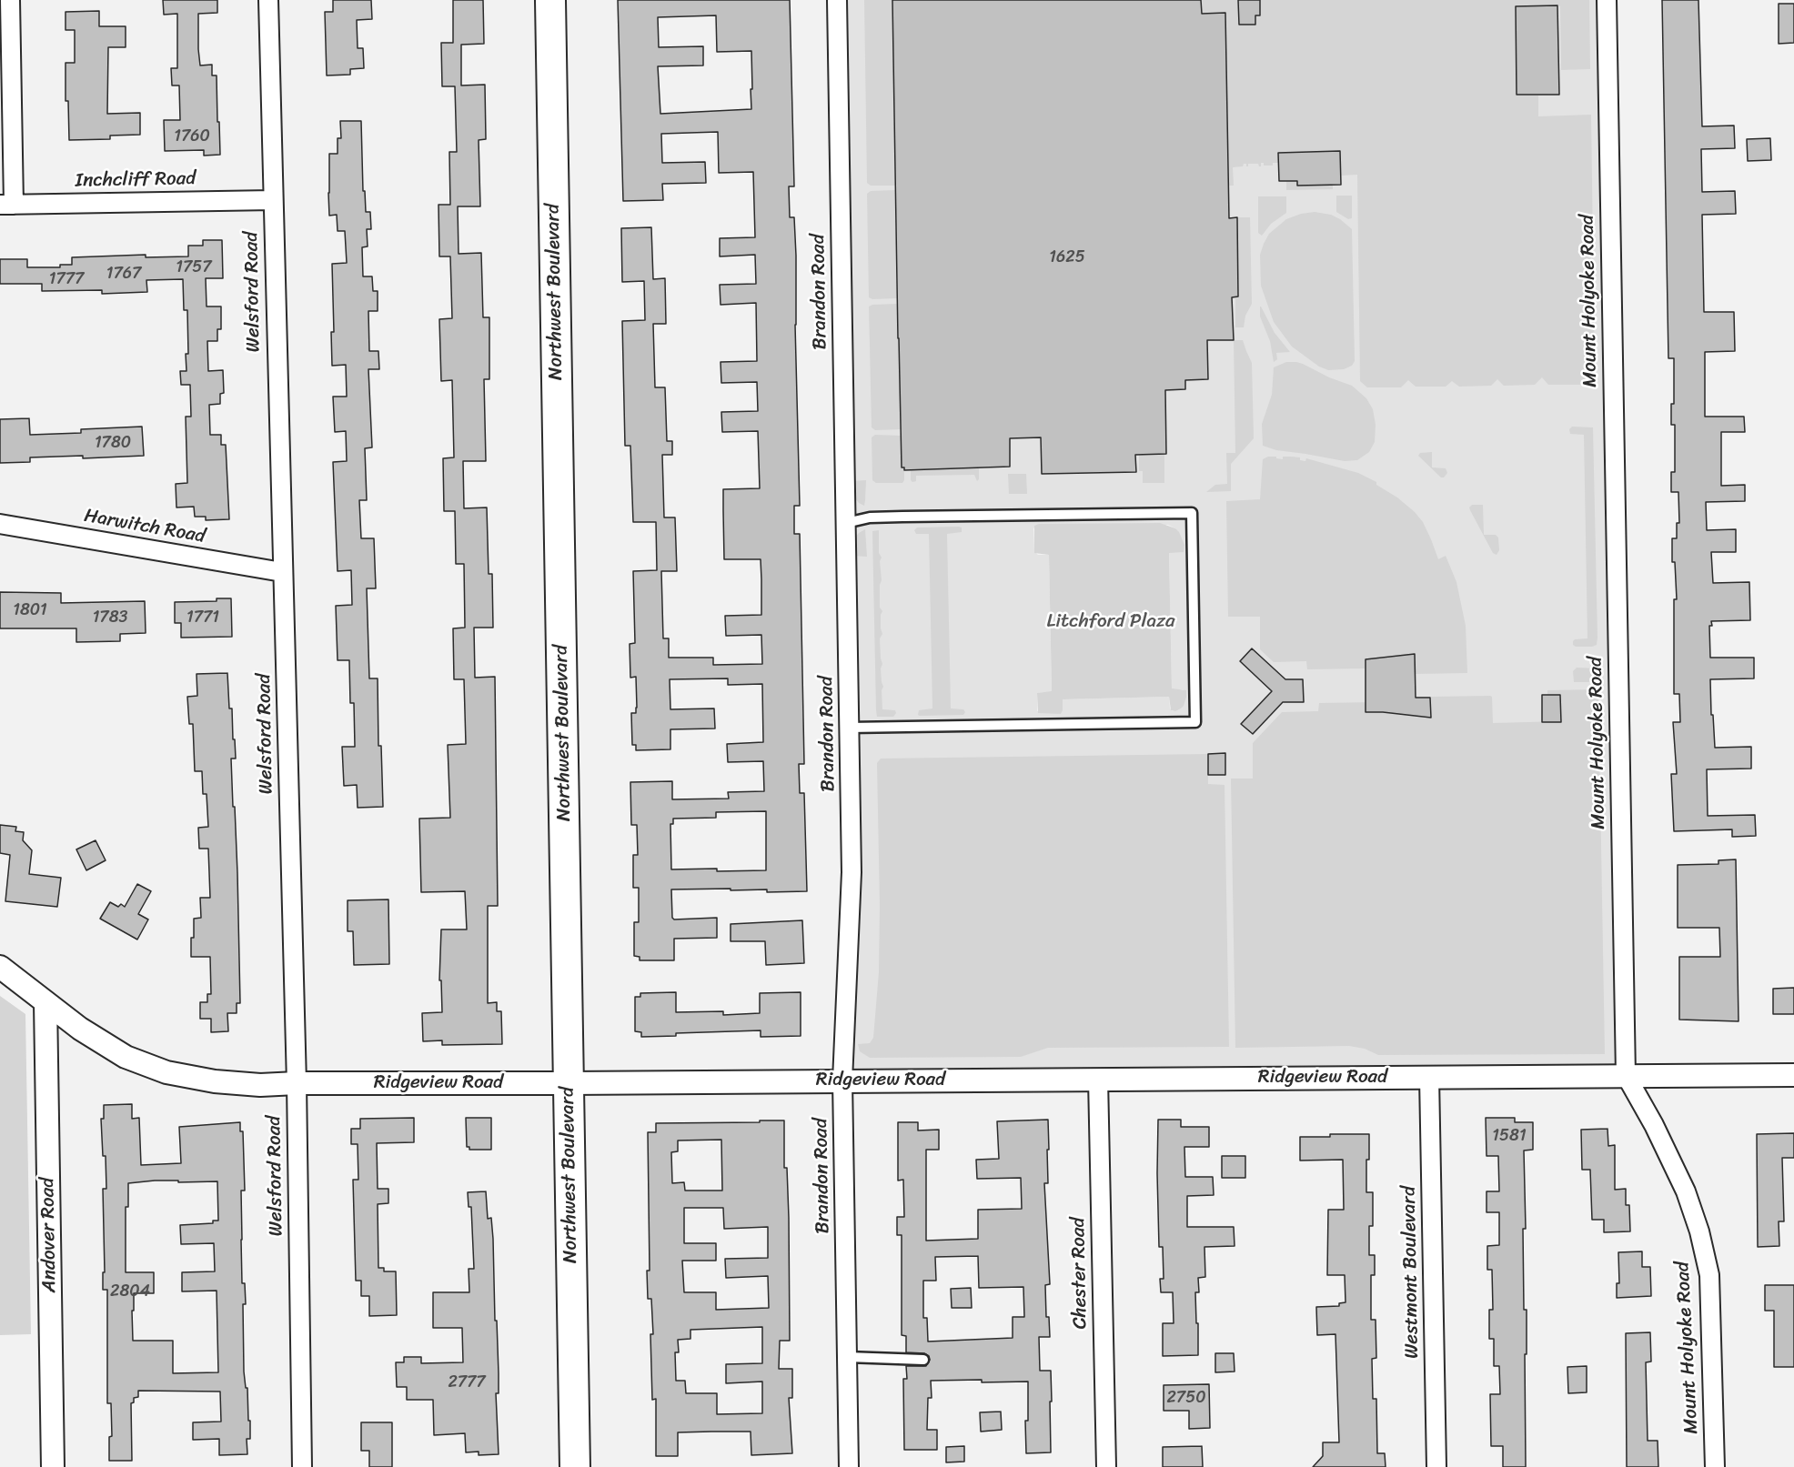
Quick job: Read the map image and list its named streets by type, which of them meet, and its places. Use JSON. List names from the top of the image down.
{
  "streets": {
    "main road": ["Northwest Boulevard"],
    "street": [
      "Inchcliff Road",
      "Welsford Road",
      "Brandon Road",
      "Mount Holyoke Road",
      "Harwitch Road",
      "Ridgeview Road",
      "Andover Road",
      "Westmont Boulevard",
      "Chester Road"
    ]
  },
  "crossings": [
    ["Inchcliff Road", "Welsford Road"],
    ["Welsford Road", "Harwitch Road"],
    ["Welsford Road", "Ridgeview Road"],
    ["Northwest Boulevard", "Ridgeview Road"],
    ["Brandon Road", "Ridgeview Road"],
    ["Mount Holyoke Road", "Ridgeview Road"],
    ["Ridgeview Road", "Andover Road"],
    ["Ridgeview Road", "Westmont Boulevard"],
    ["Ridgeview Road", "Chester Road"]
  ],
  "parks": ["Litchford Plaza"],
  "house_numbers": [
    "1760",
    "1625",
    "1757",
    "1767",
    "1777",
    "1780",
    "1801",
    "1783",
    "1771",
    "1581",
    "2804",
    "2777",
    "2750"
  ]
}
